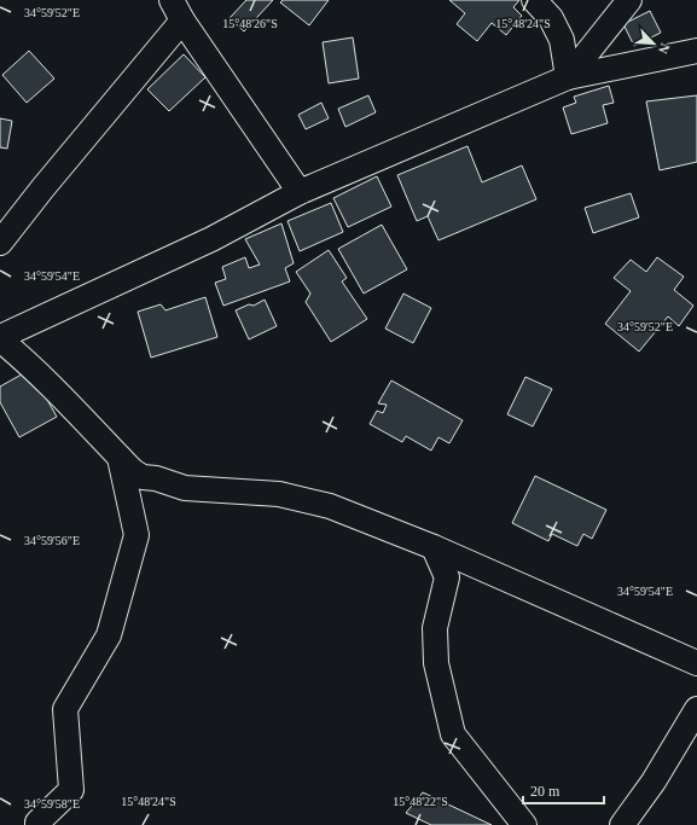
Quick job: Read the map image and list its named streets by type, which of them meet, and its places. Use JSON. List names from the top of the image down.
{
  "scale_bar": "20 m",
  "north": "bottom right",
  "coordinates": [
    "34°59'52\"E",
    "15°48'26\"S",
    "15°48'24\"S",
    "34°59'54\"E",
    "34°59'56\"E",
    "15°48'22\"S",
    "34°59'58\"E"
  ]
}
